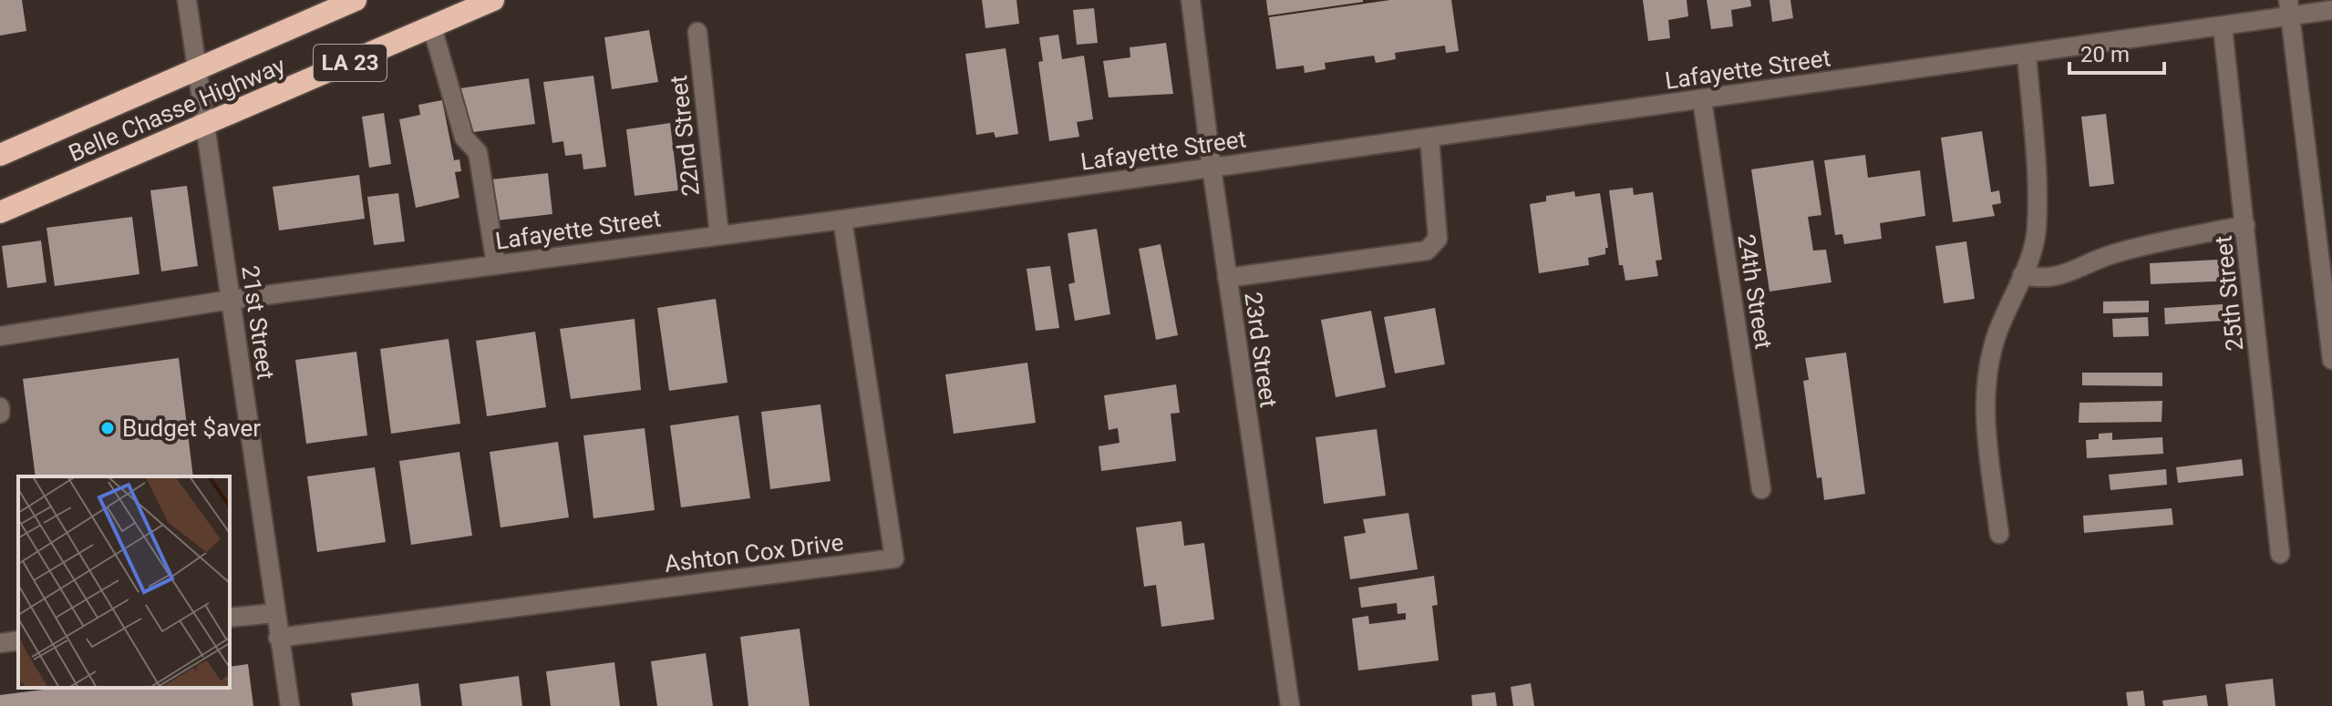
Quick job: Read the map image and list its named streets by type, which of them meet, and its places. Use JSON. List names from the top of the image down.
{
  "streets": {
    "highway": ["LA 23", "Belle Chasse Highway"],
    "street": [
      "Lafayette Street",
      "22nd Street",
      "24th Street",
      "25th Street",
      "21st Street",
      "23rd Street",
      "Ashton Cox Drive"
    ]
  },
  "crossings": [
    ["Lafayette Street", "22nd Street"],
    ["Lafayette Street", "24th Street"],
    ["Lafayette Street", "25th Street"],
    ["Lafayette Street", "21st Street"],
    ["Lafayette Street", "23rd Street"],
    ["Lafayette Street", "Ashton Cox Drive"],
    ["Belle Chasse Highway", "21st Street"],
    ["21st Street", "Ashton Cox Drive"]
  ],
  "places": ["Budget $aver"],
  "scale_bar": "20 m"
}
